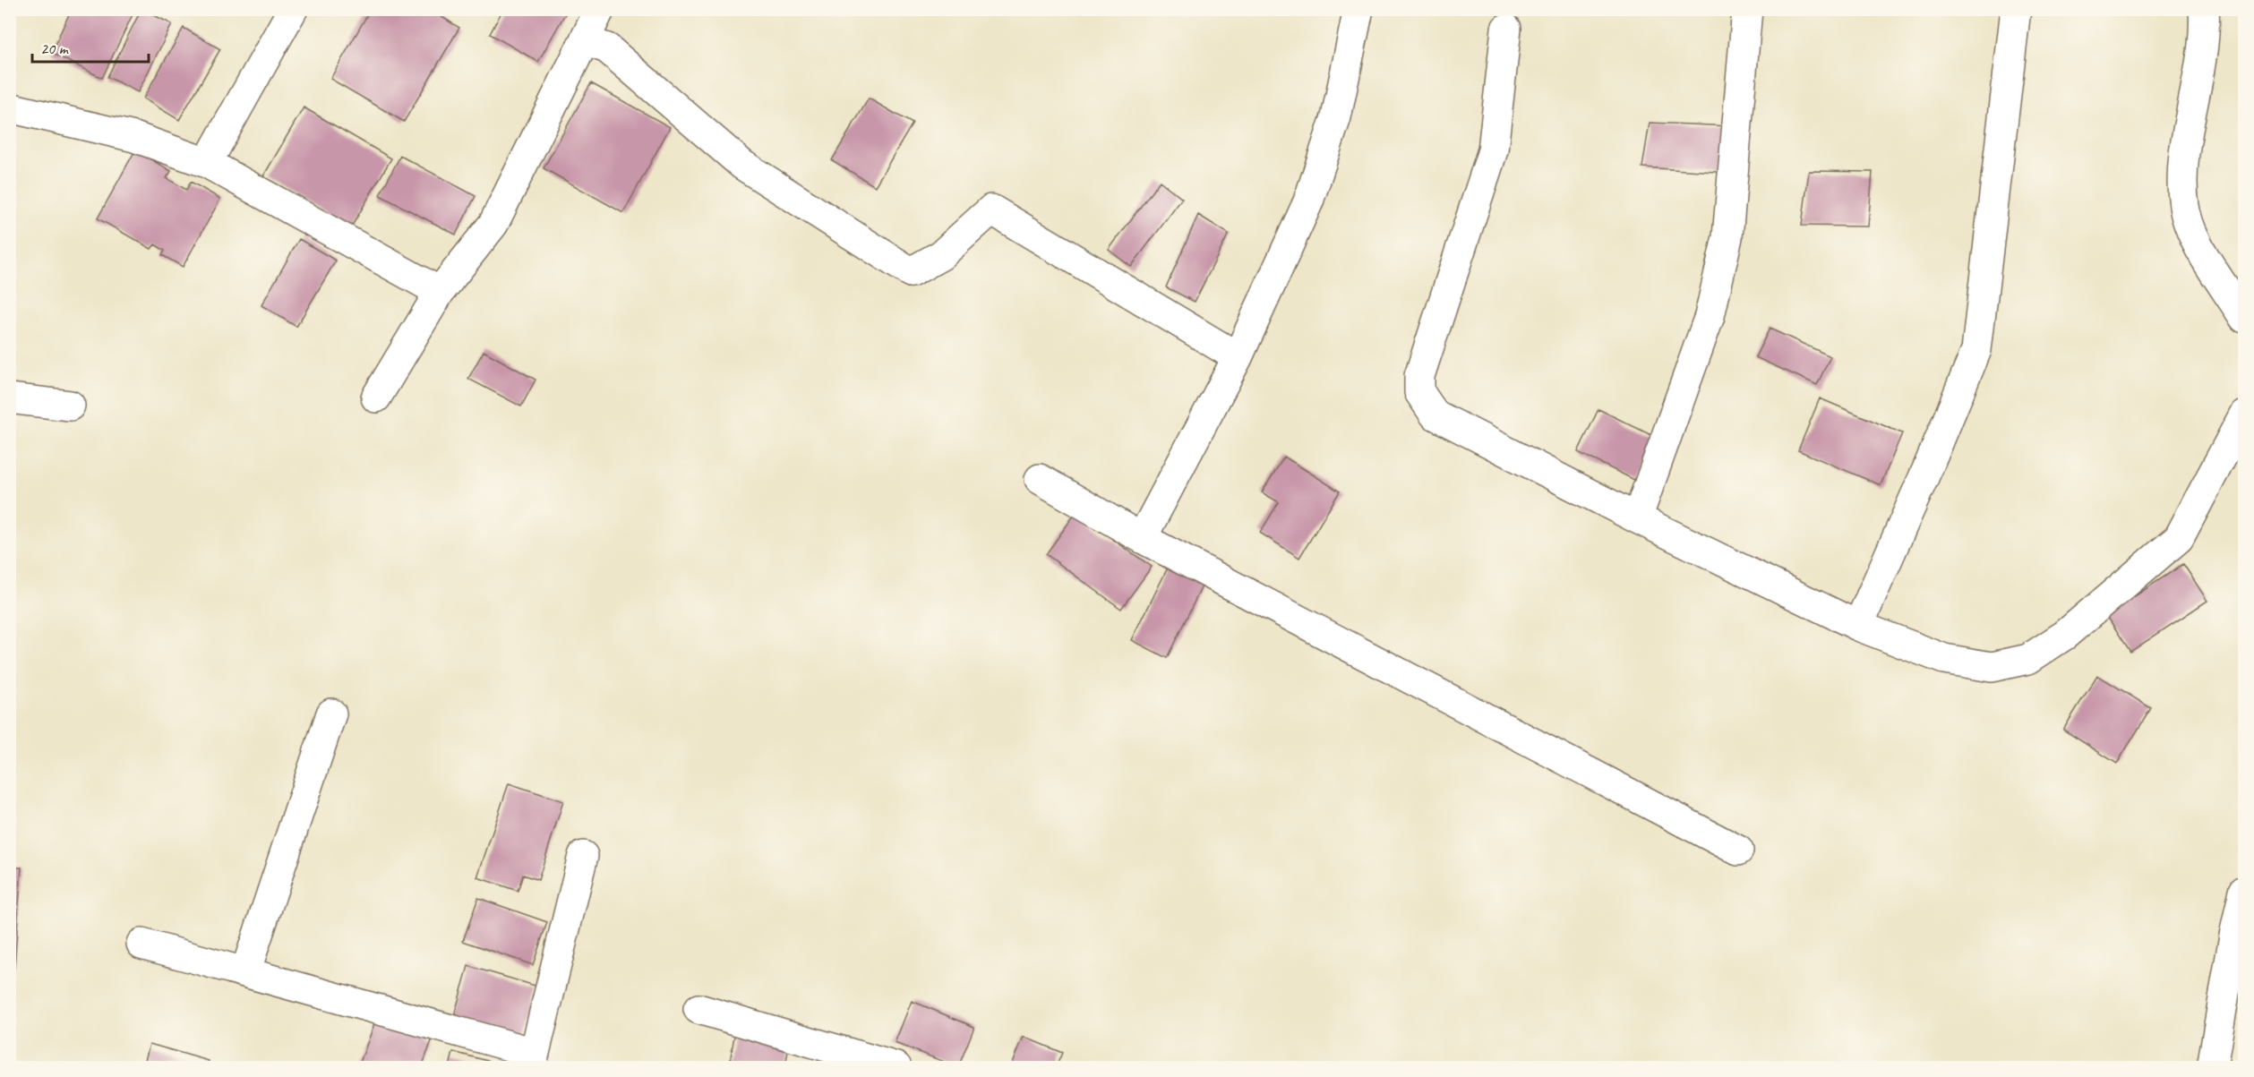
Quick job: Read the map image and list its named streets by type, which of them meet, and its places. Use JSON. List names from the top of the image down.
{
  "scale_bar": "20 m"
}
